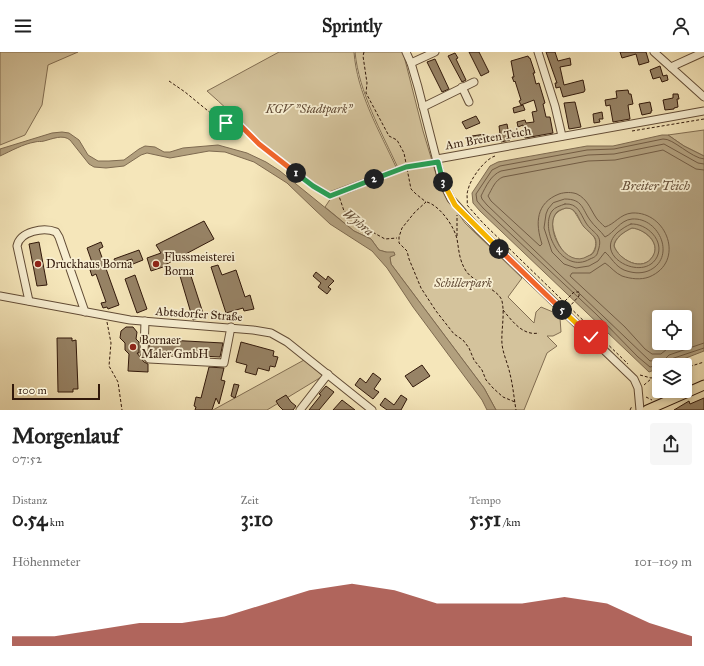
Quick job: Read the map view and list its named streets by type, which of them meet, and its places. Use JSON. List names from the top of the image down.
{
  "streets": {
    "street": ["Am Breiten Teich", "Abtsdorfer Straße"]
  },
  "water": ["Breiter Teich", "Wyhra"],
  "parks": ["KGV \"Stadtpark\"", "Schillerpark"],
  "places": ["Druckhaus Borna", "Flussmeisterei Borna", "Bornaer Maler GmbH"],
  "scale_bar": "100 m",
  "page": {
    "header": "Sprintly",
    "pins": [
      "1",
      "2",
      "3",
      "4",
      "5"
    ],
    "scale": "100 m",
    "heading": ["Morgenlauf", "07:52"],
    "stats": [
      ["Distanz", "0.54 km"],
      ["Zeit", "3:10"],
      ["Tempo", "5:51 /km"]
    ],
    "chart": ["Höhenmeter", "101–109 m"]
  }
}
